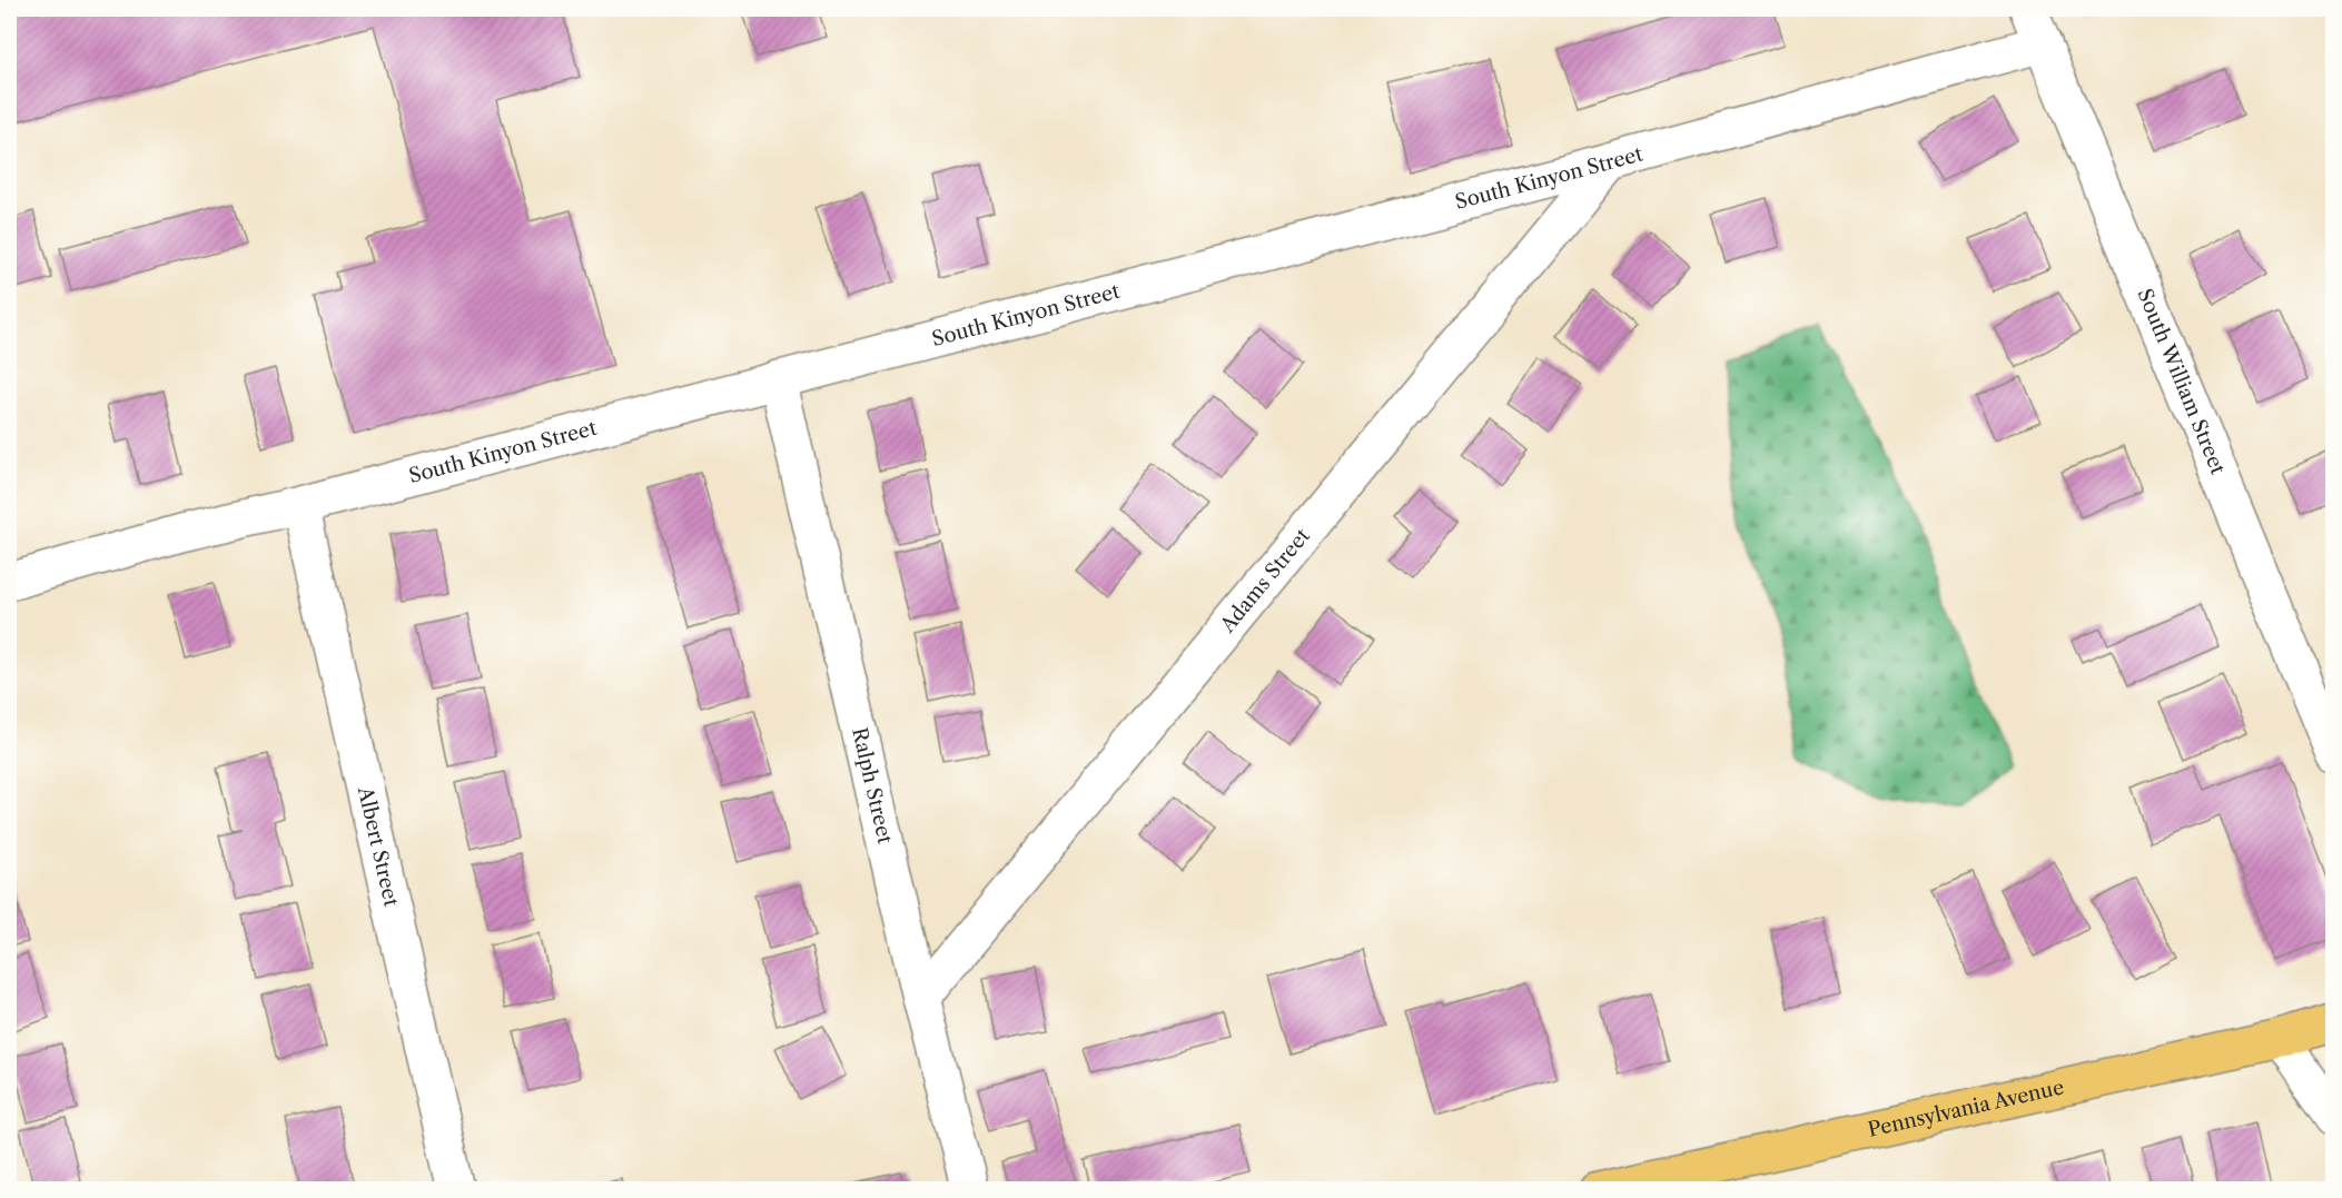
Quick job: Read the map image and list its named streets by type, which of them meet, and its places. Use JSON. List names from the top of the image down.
{
  "streets": {
    "main road": ["Pennsylvania Avenue"],
    "street": [
      "South Kinyon Street",
      "South William Street",
      "Adams Street",
      "Ralph Street",
      "Albert Street"
    ]
  },
  "crossings": [
    ["South Kinyon Street", "South William Street"],
    ["South Kinyon Street", "Adams Street"],
    ["South Kinyon Street", "Ralph Street"],
    ["South Kinyon Street", "Albert Street"],
    ["Adams Street", "Ralph Street"]
  ]
}
